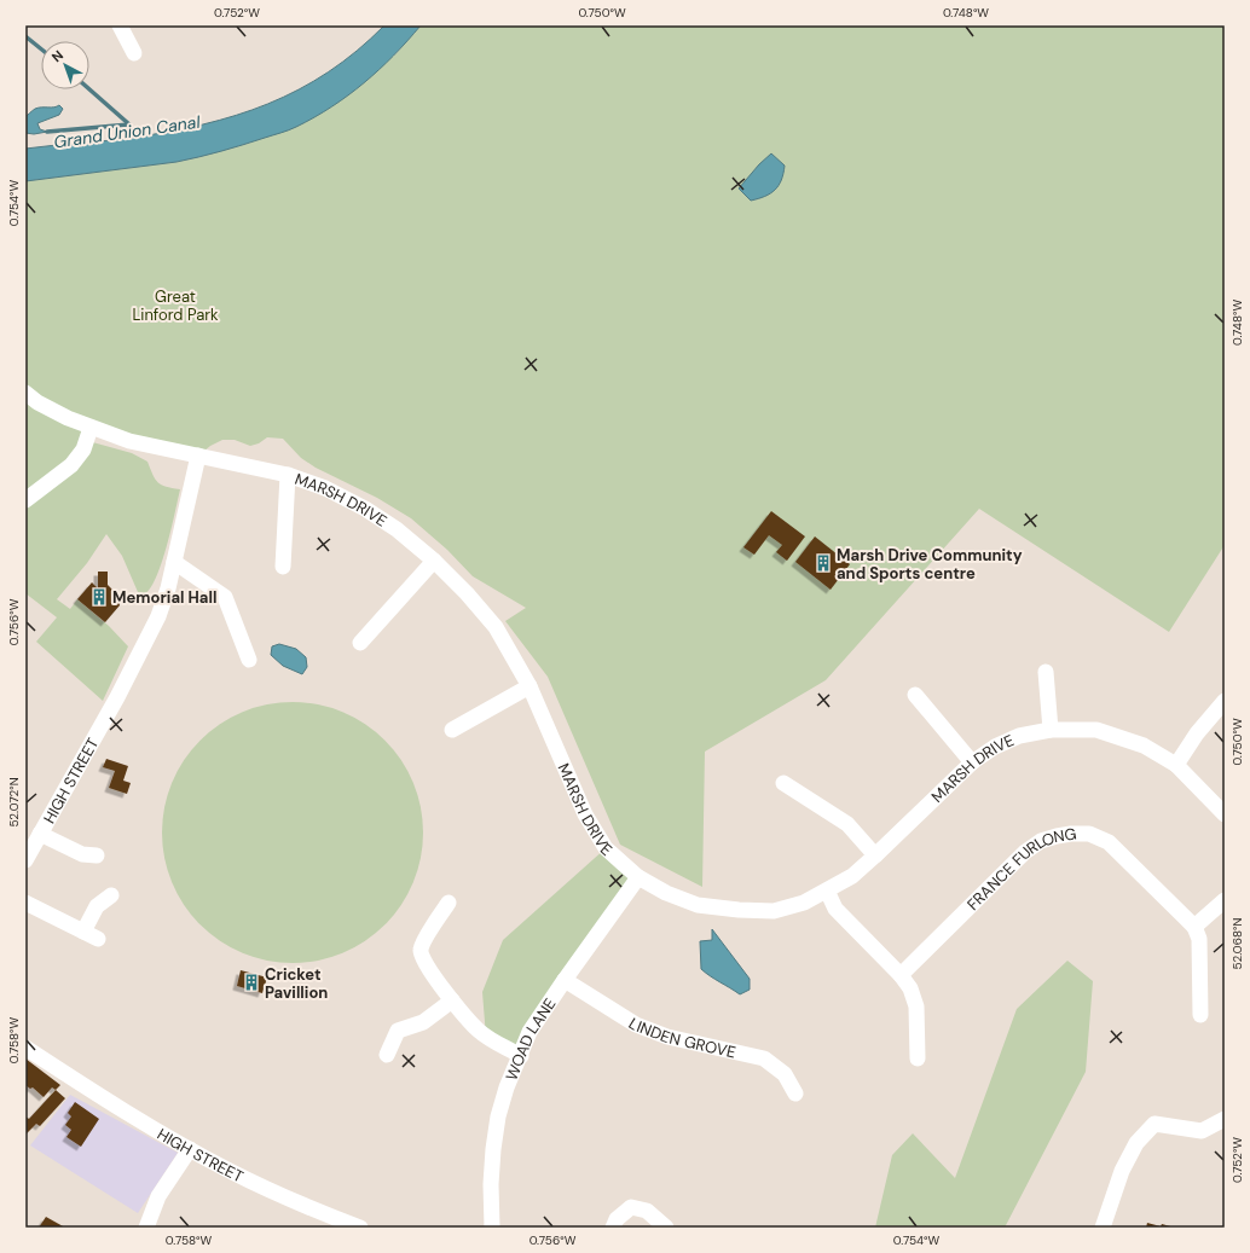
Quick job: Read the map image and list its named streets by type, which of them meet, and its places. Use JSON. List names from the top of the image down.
{
  "streets": {
    "street": [
      "MARSH DRIVE",
      "HIGH STREET",
      "FRANCE FURLONG",
      "LINDEN GROVE",
      "WOAD LANE"
    ]
  },
  "crossings": [
    ["MARSH DRIVE", "HIGH STREET"],
    ["MARSH DRIVE", "WOAD LANE"],
    ["LINDEN GROVE", "WOAD LANE"]
  ],
  "water": ["Grand Union Canal"],
  "parks": ["Great Linford Park"],
  "places": {
    "building": ["Marsh Drive Community and Sports centre", "Memorial Hall", "Cricket Pavillion"]
  },
  "north": "top left",
  "coordinates": [
    "0.752°W",
    "0.750°W",
    "0.748°W",
    "0.754°W",
    "0.756°W",
    "52.072°N",
    "52.068°N",
    "0.758°W"
  ]
}
